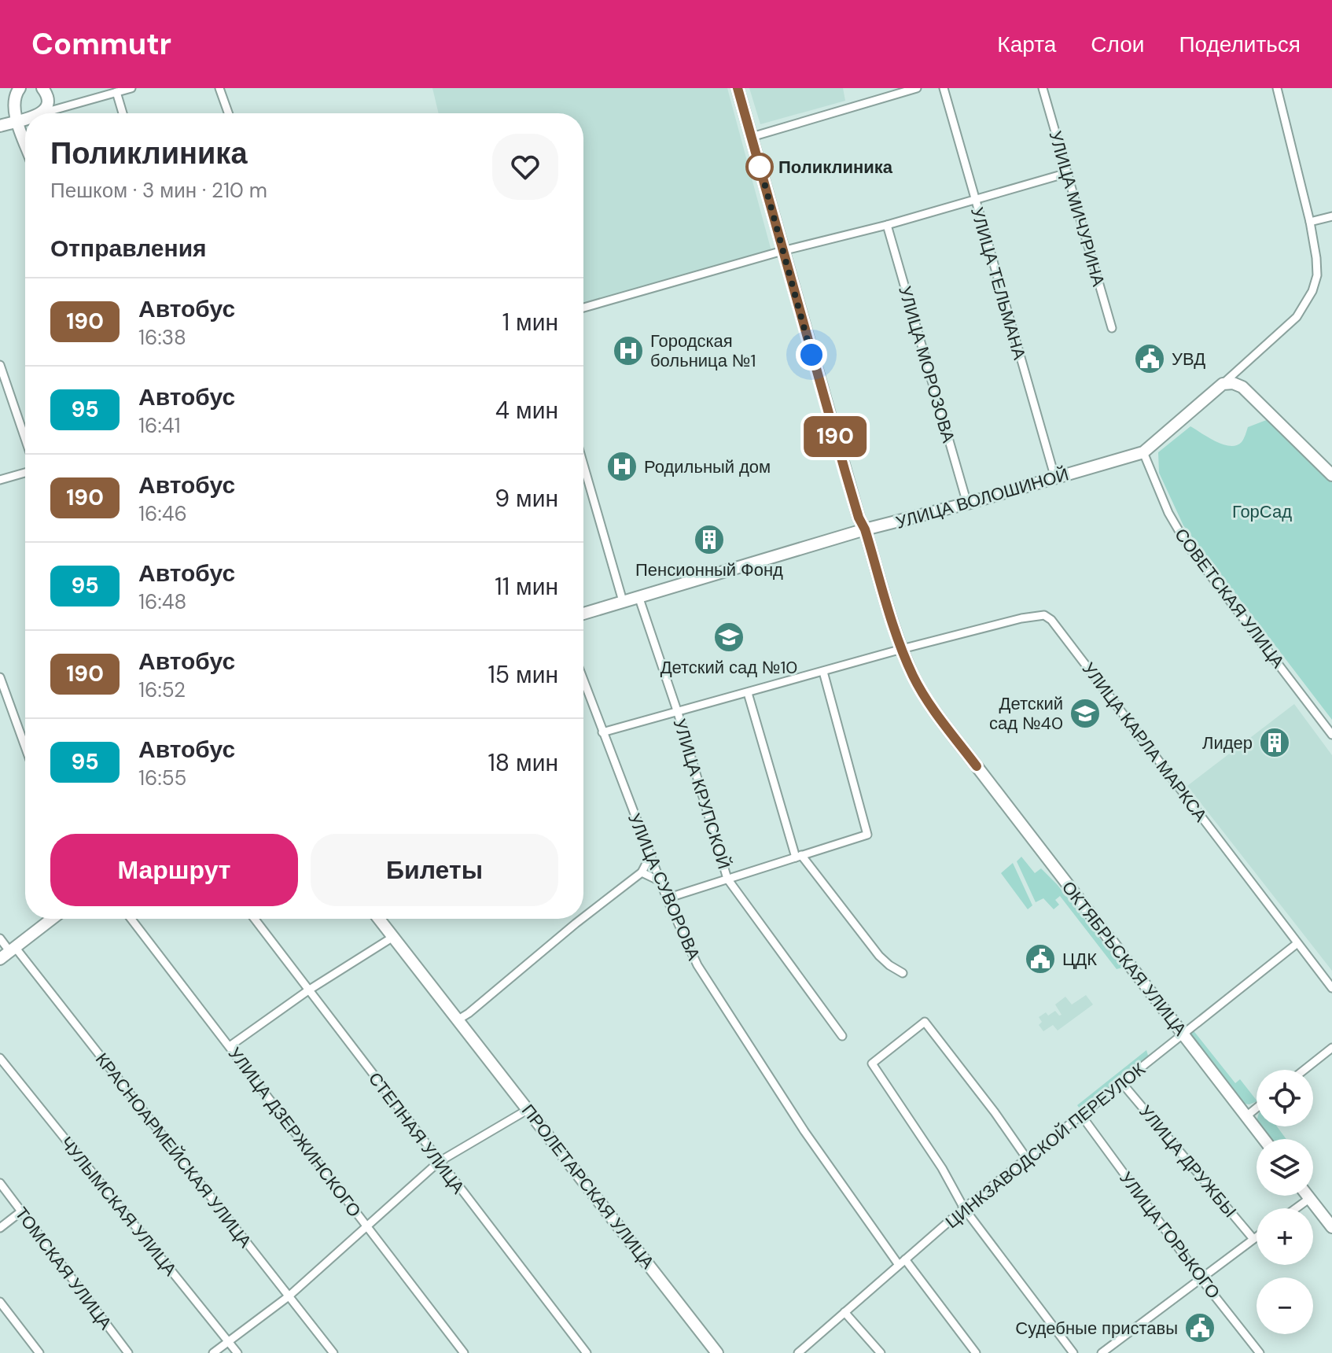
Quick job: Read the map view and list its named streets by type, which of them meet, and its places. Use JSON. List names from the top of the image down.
{
  "streets": {
    "street": [
      "УЛИЦА МИЧУРИНА",
      "УЛИЦА ТЕЛЬМАНА",
      "УЛИЦА МОРОЗОВА",
      "УЛИЦА ВОЛОШИНОЙ",
      "СОВЕТСКАЯ УЛИЦА",
      "УЛИЦА КАРЛА МАРКСА",
      "УЛИЦА КРУПСКОЙ",
      "УЛИЦА СУВОРОВА",
      "ОКТЯБРЬСКАЯ УЛИЦА",
      "УЛИЦА ДЗЕРЖИНСКОГО",
      "СТЕПНАЯ УЛИЦА",
      "ЦИНКЗАВОДСКОЙ ПЕРЕУЛОК",
      "КРАСНОАРМЕЙСКАЯ УЛИЦА",
      "УЛИЦА ДРУЖБЫ",
      "ПРОЛЕТАРСКАЯ УЛИЦА",
      "ЧУЛЫМСКАЯ УЛИЦА",
      "УЛИЦА ГОРЬКОГО",
      "ТОМСКАЯ УЛИЦА"
    ]
  },
  "crossings": [
    ["УЛИЦА ТЕЛЬМАНА", "УЛИЦА ВОЛОШИНОЙ"],
    ["УЛИЦА МОРОЗОВА", "УЛИЦА ВОЛОШИНОЙ"],
    ["УЛИЦА ВОЛОШИНОЙ", "СОВЕТСКАЯ УЛИЦА"],
    ["УЛИЦА ВОЛОШИНОЙ", "УЛИЦА КРУПСКОЙ"],
    ["УЛИЦА ВОЛОШИНОЙ", "ОКТЯБРЬСКАЯ УЛИЦА"],
    ["УЛИЦА КАРЛА МАРКСА", "УЛИЦА КРУПСКОЙ"],
    ["УЛИЦА КАРЛА МАРКСА", "УЛИЦА СУВОРОВА"],
    ["УЛИЦА КАРЛА МАРКСА", "ОКТЯБРЬСКАЯ УЛИЦА"],
    ["УЛИЦА КАРЛА МАРКСА", "ЦИНКЗАВОДСКОЙ ПЕРЕУЛОК"],
    ["УЛИЦА СУВОРОВА", "ЦИНКЗАВОДСКОЙ ПЕРЕУЛОК"],
    ["ОКТЯБРЬСКАЯ УЛИЦА", "ЦИНКЗАВОДСКОЙ ПЕРЕУЛОК"],
    ["ЦИНКЗАВОДСКОЙ ПЕРЕУЛОК", "УЛИЦА ДРУЖБЫ"],
    ["ЦИНКЗАВОДСКОЙ ПЕРЕУЛОК", "УЛИЦА ГОРЬКОГО"]
  ],
  "parks": ["ГорСад"],
  "places": {
    "other": ["Поликлиника"],
    "hospital": ["Городская больница №1", "Родильный дом"],
    "public building": ["УВД", "ЦДК", "Судебные приставы"],
    "building": ["Пенсионный Фонд", "Лидер"],
    "school or university": ["Детский сад №10", "Детский сад №40"]
  },
  "lines": ["bus line 190"],
  "page": {
    "header": "Commutr",
    "nav": ["Карта", "Слои", "Поделиться"],
    "on_map": "190",
    "heading": [
      ["Поликлиника", "Пешком · 3 мин · 210 m"],
      "Отправления"
    ],
    "list": [
      {
        "mark": "190",
        "name": "Автобус",
        "note": "16:38",
        "value": "1 мин"
      },
      {
        "mark": "95",
        "name": "Автобус",
        "note": "16:41",
        "value": "4 мин"
      },
      {
        "mark": "190",
        "name": "Автобус",
        "note": "16:46",
        "value": "9 мин"
      },
      {
        "mark": "95",
        "name": "Автобус",
        "note": "16:48",
        "value": "11 мин"
      },
      {
        "mark": "190",
        "name": "Автобус",
        "note": "16:52",
        "value": "15 мин"
      },
      {
        "mark": "95",
        "name": "Автобус",
        "note": "16:55",
        "value": "18 мин"
      }
    ],
    "buttons": ["Маршрут", "Билеты"],
    "map_buttons": ["+", "−"]
  }
}
